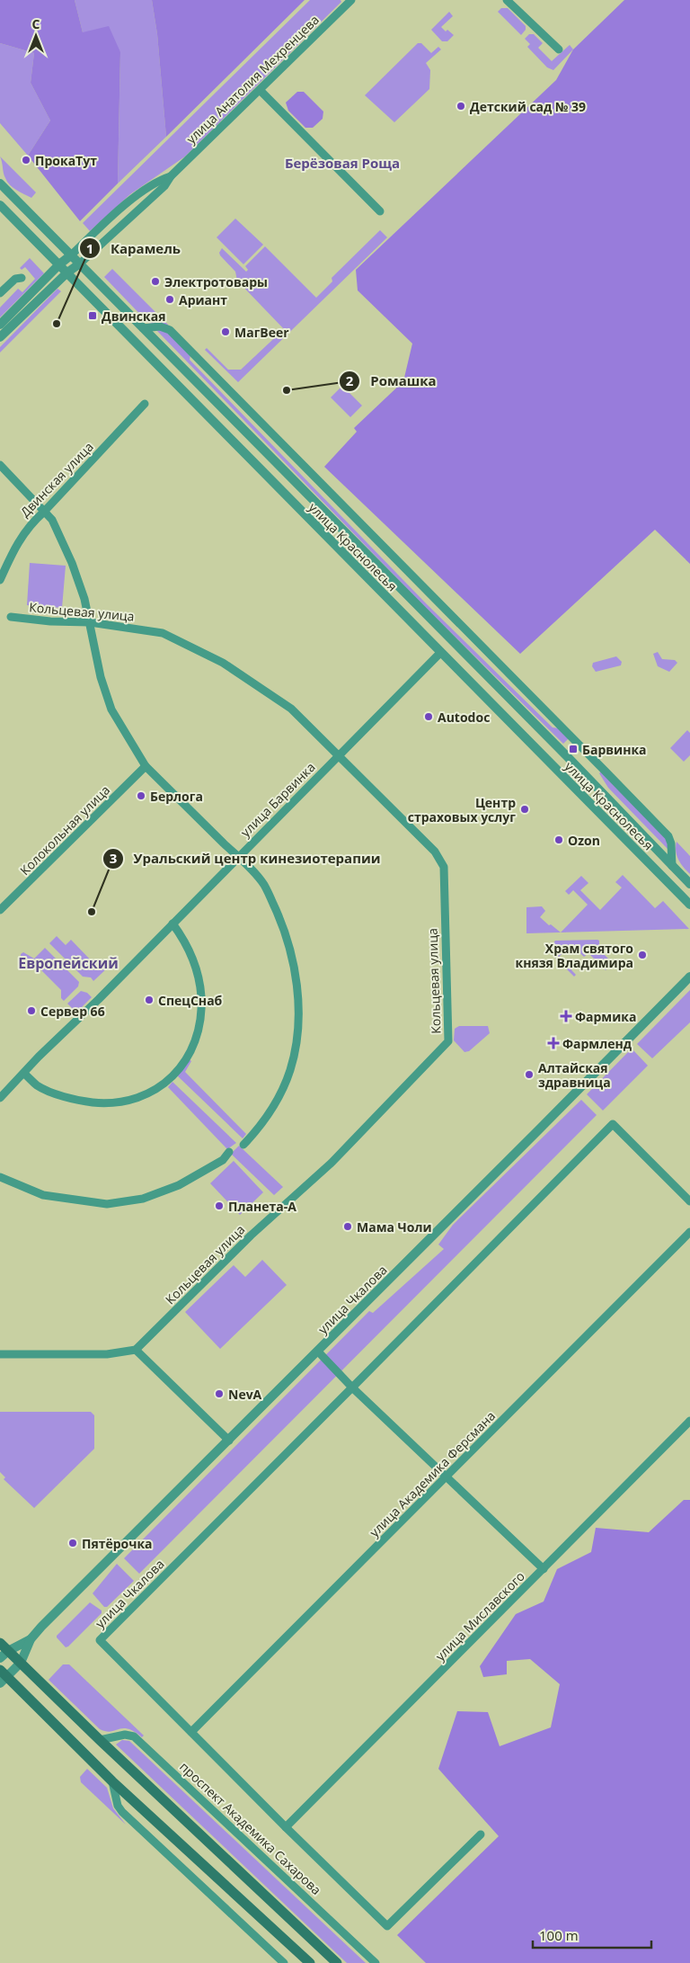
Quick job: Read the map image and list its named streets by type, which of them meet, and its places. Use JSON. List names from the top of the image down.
{
  "streets": {
    "street": [
      "улица Анатолия Мехренцева",
      "Двинская улица",
      "улица Краснолесья",
      "Кольцевая улица",
      "улица Барвинка",
      "Колокольная улица",
      "улица Чкалова",
      "улица Академика Ферсмана",
      "улица Миславского",
      "проспект Академика Сахарова"
    ]
  },
  "crossings": [
    ["улица Анатолия Мехренцева", "улица Краснолесья"],
    ["улица Краснолесья", "улица Барвинка"],
    ["Кольцевая улица", "улица Барвинка"],
    ["улица Чкалова", "улица Академика Ферсмана"]
  ],
  "districts": ["Берёзовая Роща", "Европейский"],
  "places": {
    "other": [
      "Детский сад № 39",
      "ПрокаТут",
      "Электротовары",
      "Ариант",
      "Карамель",
      "МагBeer",
      "Ромашка",
      "Autodoc",
      "Берлога",
      "Центр страховых услуг",
      "Ozon",
      "Уральский центр кинезиотерапии",
      "Храм святого князя Владимира",
      "СпецСнаб",
      "Сервер 66",
      "Алтайская здравница",
      "Планета-А",
      "Мама Чоли",
      "NevA",
      "Пятёрочка"
    ],
    "transit": ["Двинская", "Барвинка"],
    "health": ["Фармика", "Фармленд"]
  },
  "scale_bar": "100 m",
  "north": "top"
}
